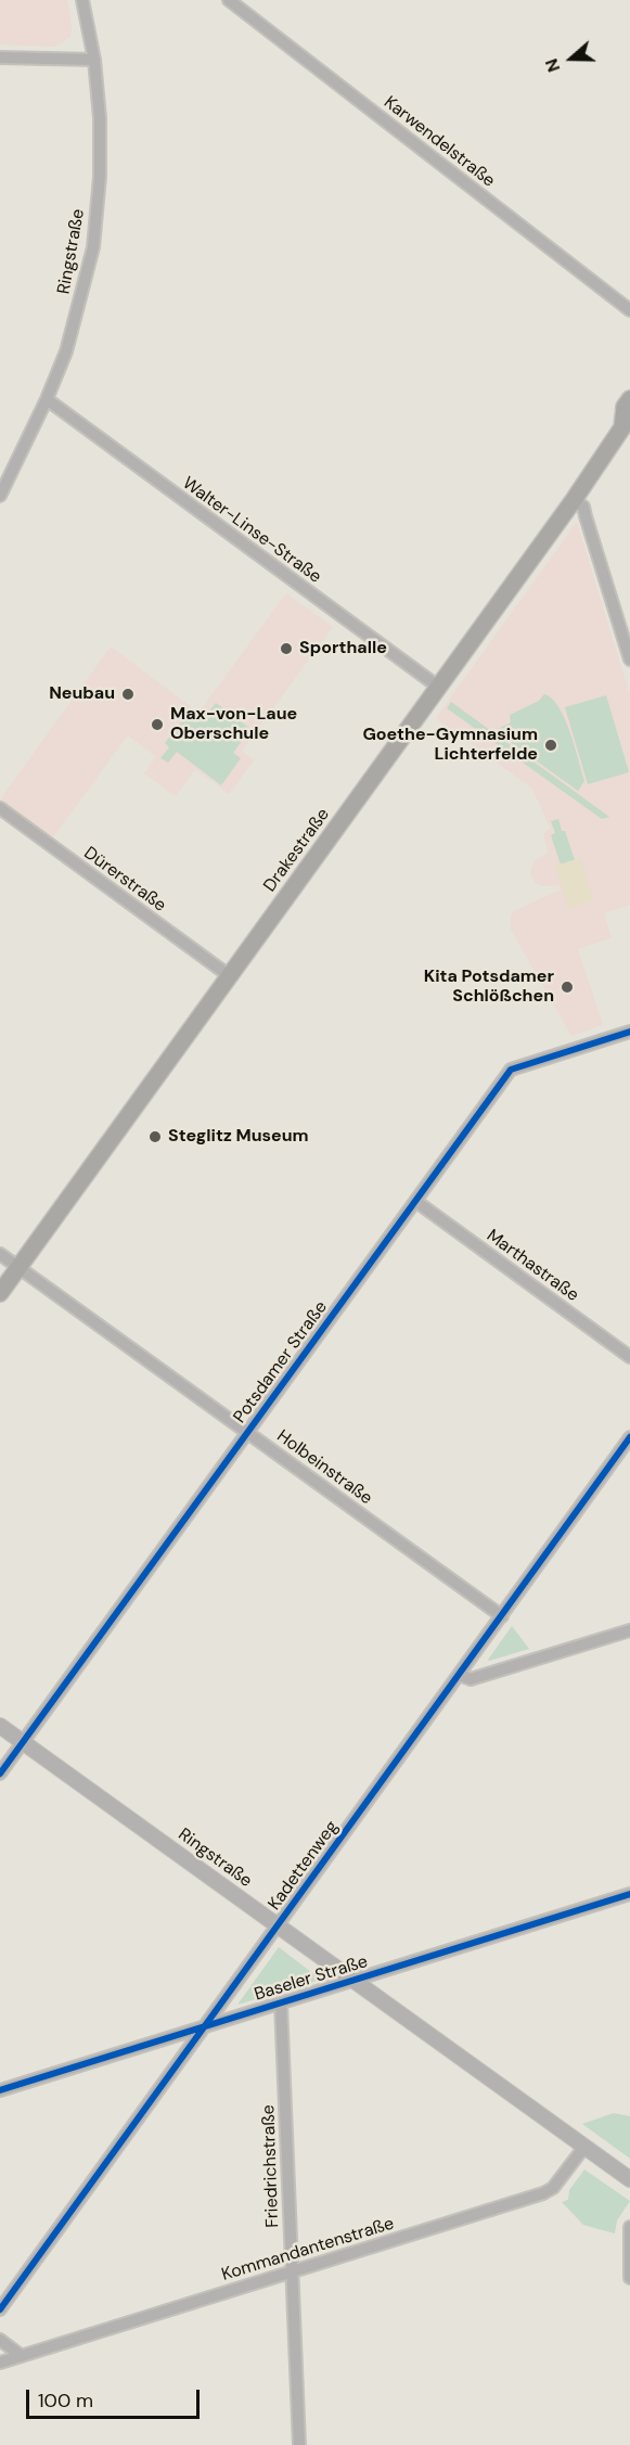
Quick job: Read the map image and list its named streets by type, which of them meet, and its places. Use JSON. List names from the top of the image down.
{
  "streets": {
    "main road": ["Drakestraße"],
    "street": [
      "Karwendelstraße",
      "Ringstraße",
      "Walter-Linse-Straße",
      "Dürerstraße",
      "Marthastraße",
      "Potsdamer Straße",
      "Holbeinstraße",
      "Kadettenweg",
      "Baseler Straße",
      "Friedrichstraße",
      "Kommandantenstraße"
    ]
  },
  "crossings": [
    ["Ringstraße", "Walter-Linse-Straße"],
    ["Ringstraße", "Potsdamer Straße"],
    ["Ringstraße", "Kadettenweg"],
    ["Ringstraße", "Baseler Straße"],
    ["Ringstraße", "Kommandantenstraße"],
    ["Walter-Linse-Straße", "Drakestraße"],
    ["Drakestraße", "Dürerstraße"],
    ["Drakestraße", "Holbeinstraße"],
    ["Marthastraße", "Potsdamer Straße"],
    ["Potsdamer Straße", "Holbeinstraße"],
    ["Holbeinstraße", "Kadettenweg"],
    ["Kadettenweg", "Baseler Straße"],
    ["Baseler Straße", "Friedrichstraße"],
    ["Friedrichstraße", "Kommandantenstraße"]
  ],
  "places": [
    "Sporthalle",
    "Neubau",
    "Max-von-Laue Oberschule",
    "Goethe-Gymnasium Lichterfelde",
    "Kita Potsdamer Schlößchen",
    "Steglitz Museum"
  ],
  "scale_bar": "100 m",
  "north": "left"
}
